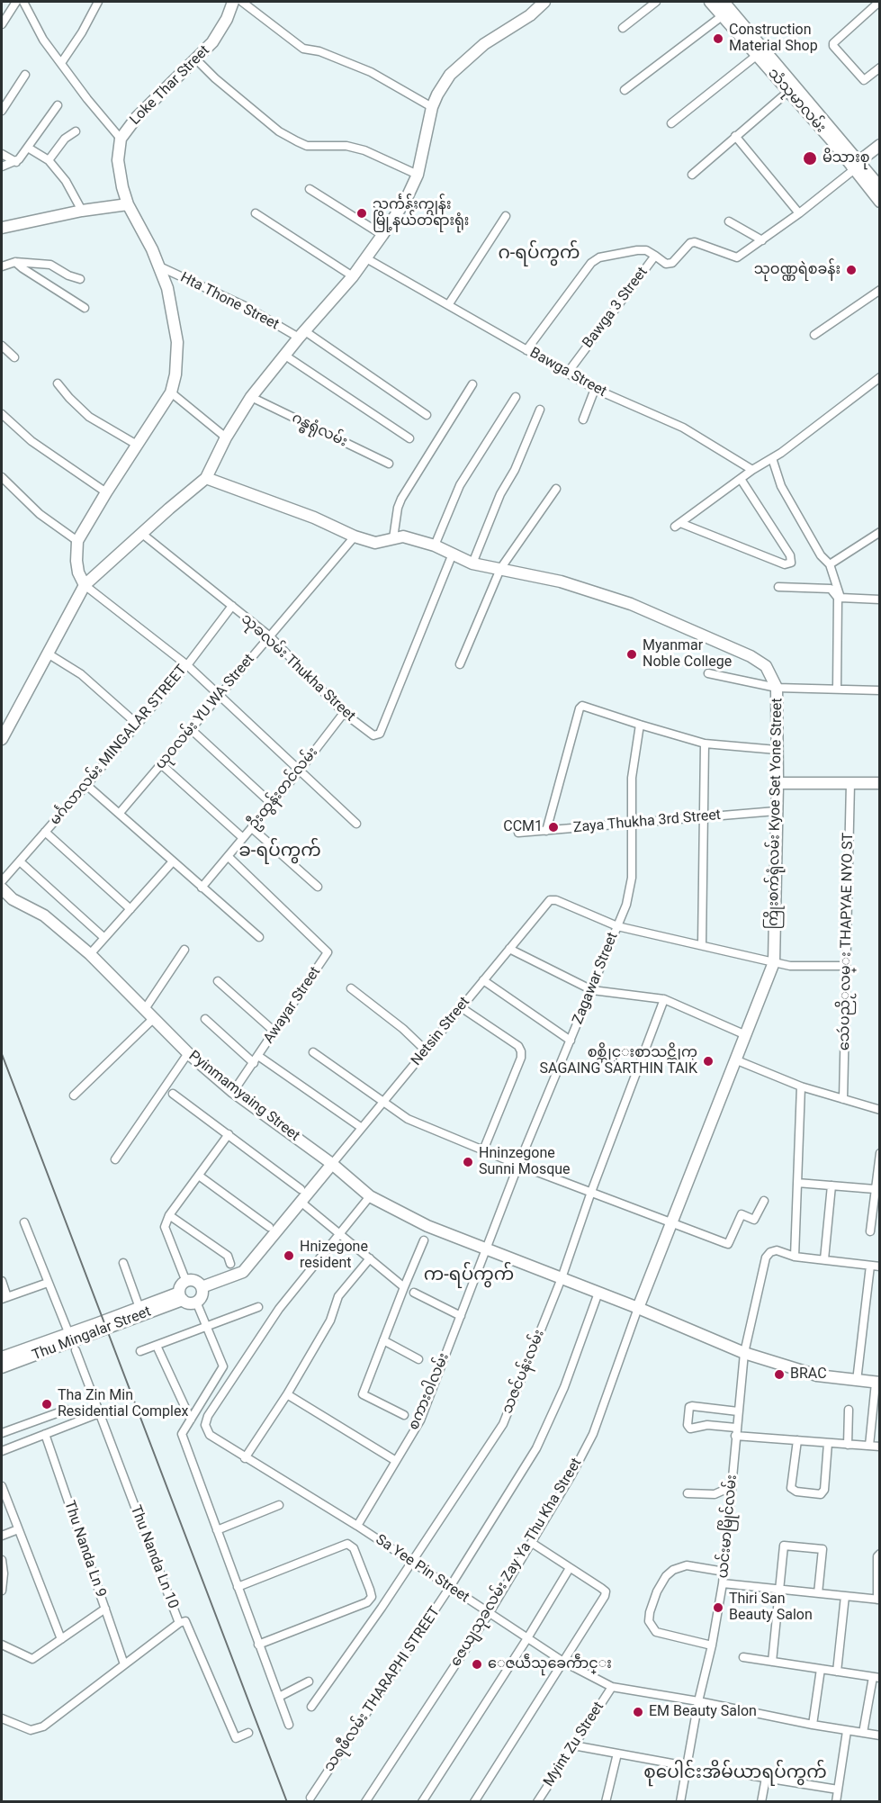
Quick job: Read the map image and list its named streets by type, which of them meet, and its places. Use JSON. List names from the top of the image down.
{
  "streets": {
    "street": [
      "Loke Thar Street",
      "သံသုမာလမ်း",
      "Hta Thone Street",
      "Bawga 3 Street",
      "Bawga Street",
      "ဂန္ဓရုံလမ်း",
      "သုခလမ်း Thukha Street",
      "ယုဝလမ်း YU WA Street",
      "မင်္ဂလာလမ်း MINGALAR STREET",
      "ဦးထွန်းတင်လမ်း",
      "ကြိုးစက်ရုံလမ်း Kyoe Set Yone Street",
      "Zaya Thukha 3rd Street",
      "သေဴပညိႂလမ္း THAPYAE NYO ST",
      "Zagawar Street",
      "Awayar Street",
      "Netsin Street",
      "Pyinmamyaing Street",
      "Thu Mingalar Street",
      "သဇင်ပန်းလမ်း",
      "စကားဝါလမ်း",
      "ယင်းမာမြိုင်လမ်း",
      "Thu Nanda Ln 9",
      "Thu Nanda Ln 10",
      "ဇေယျသုခလမ်း Zay Ya Thu Kha Street",
      "Sa Yee Pin Street",
      "သရဖီလမ်း THARAPHI STREET",
      "Myint Zu Street"
    ]
  },
  "crossings": [
    ["Loke Thar Street", "Hta Thone Street"],
    ["သံသုမာလမ်း", "Bawga 3 Street"],
    ["Bawga 3 Street", "Bawga Street"],
    ["သုခလမ်း Thukha Street", "ယုဝလမ်း YU WA Street"],
    ["သုခလမ်း Thukha Street", "မင်္ဂလာလမ်း MINGALAR STREET"],
    ["သုခလမ်း Thukha Street", "ဦးထွန်းတင်လမ်း"],
    ["သုခလမ်း Thukha Street", "ကြိုးစက်ရုံလမ်း Kyoe Set Yone Street"],
    ["ယုဝလမ်း YU WA Street", "ကြိုးစက်ရုံလမ်း Kyoe Set Yone Street"],
    ["ဦးထွန်းတင်လမ်း", "Awayar Street"],
    ["ကြိုးစက်ရုံလမ်း Kyoe Set Yone Street", "Zaya Thukha 3rd Street"],
    ["ကြိုးစက်ရုံလမ်း Kyoe Set Yone Street", "Pyinmamyaing Street"],
    ["ကြိုးစက်ရုံလမ်း Kyoe Set Yone Street", "ဇေယျသုခလမ်း Zay Ya Thu Kha Street"],
    ["Zaya Thukha 3rd Street", "Zagawar Street"],
    ["Zagawar Street", "Netsin Street"],
    ["Zagawar Street", "Pyinmamyaing Street"],
    ["Zagawar Street", "စကားဝါလမ်း"],
    ["Awayar Street", "Pyinmamyaing Street"],
    ["Netsin Street", "Pyinmamyaing Street"],
    ["Pyinmamyaing Street", "သဇင်ပန်းလမ်း"],
    ["Pyinmamyaing Street", "စကားဝါလမ်း"],
    ["Pyinmamyaing Street", "ယင်းမာမြိုင်လမ်း"],
    ["Pyinmamyaing Street", "ဇေယျသုခလမ်း Zay Ya Thu Kha Street"],
    ["Pyinmamyaing Street", "သရဖီလမ်း THARAPHI STREET"],
    ["Thu Mingalar Street", "Thu Nanda Ln 10"],
    ["သဇင်ပန်းလမ်း", "Sa Yee Pin Street"],
    ["စကားဝါလမ်း", "Sa Yee Pin Street"],
    ["ယင်းမာမြိုင်လမ်း", "Sa Yee Pin Street"],
    ["Thu Nanda Ln 9", "Thu Nanda Ln 10"],
    ["ဇေယျသုခလမ်း Zay Ya Thu Kha Street", "Sa Yee Pin Street"],
    ["Sa Yee Pin Street", "သရဖီလမ်း THARAPHI STREET"],
    ["Sa Yee Pin Street", "Myint Zu Street"]
  ],
  "districts": [
    "ဂ-ရပ်ကွက်",
    "ခ-ရပ်ကွက်",
    "က-ရပ်ကွက်",
    "စုပေါင်းအိမ်ယာရပ်ကွက်"
  ],
  "places": [
    "Construction Material Shop",
    "မိသားစု",
    "သင်္ကန်းကျွန်း မြို့နယ်တရားရုံး",
    "သုဝဏ္ဏရဲစခန်း",
    "Myanmar Noble College",
    "CCM1",
    "စစ္ကိုင္းစာသင္တိုက္ SAGAING SARTHIN TAIK",
    "Hninzegone Sunni Mosque",
    "Hnizegone resident",
    "BRAC",
    "Tha Zin Min Residential Complex",
    "Thiri San Beauty Salon",
    "ေဇယဵသုခေကဵာင္း",
    "EM Beauty Salon"
  ]
}
